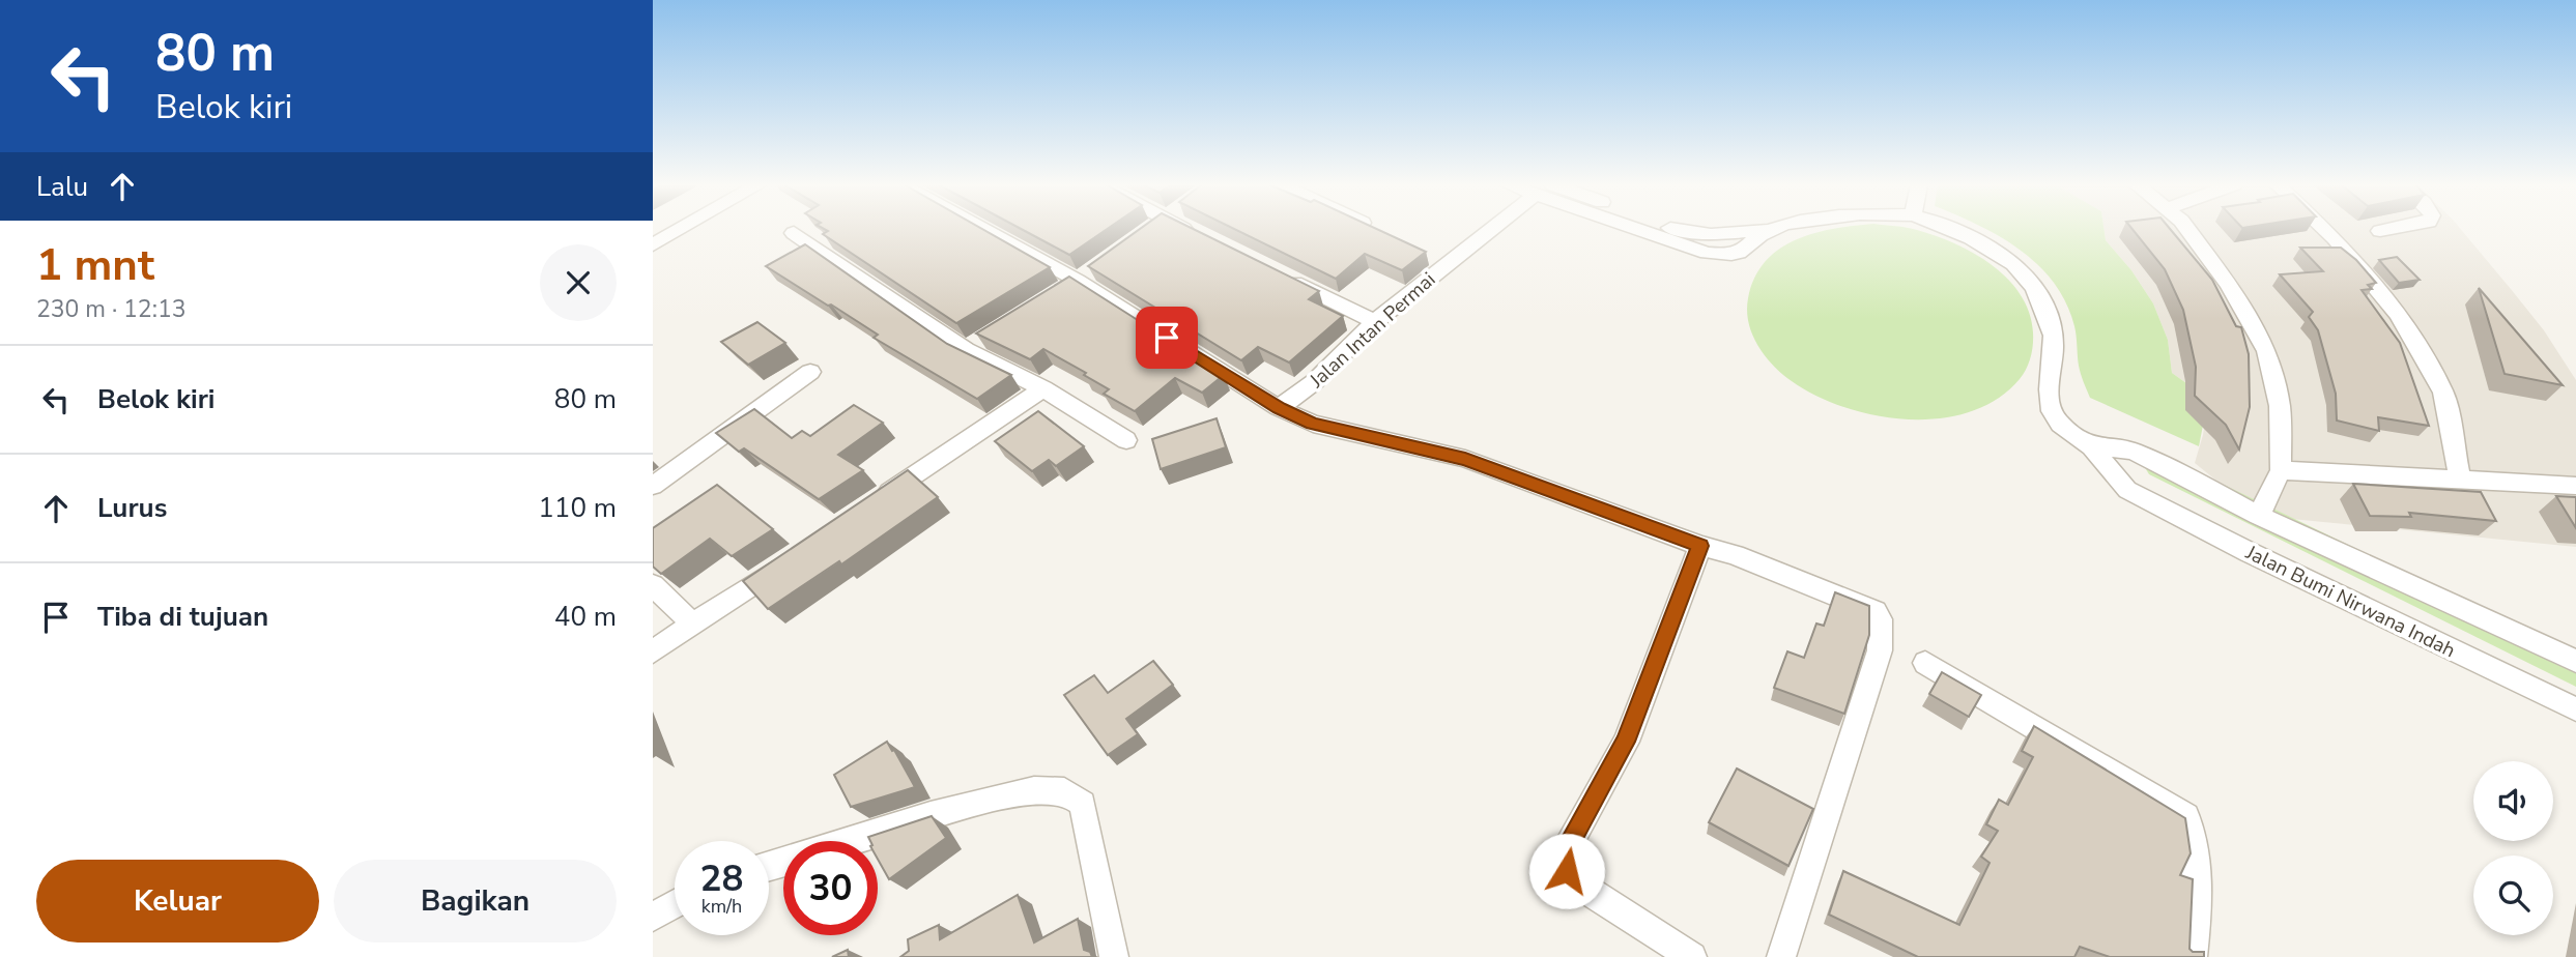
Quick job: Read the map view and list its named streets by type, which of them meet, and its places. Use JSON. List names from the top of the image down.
{
  "streets": {
    "street": ["Jalan Intan Permai", "Jalan Bumi Nirwana Indah"]
  },
  "page": {
    "turn": ["80 m", "Belok kiri"],
    "then": "Lalu",
    "heading": ["1 mnt", "230 m · 12:13"],
    "list": [
      {
        "name": "Belok kiri",
        "value": "80 m"
      },
      {
        "name": "Lurus",
        "value": "110 m"
      },
      {
        "name": "Tiba di tujuan",
        "value": "40 m"
      }
    ],
    "speed": "28 km/h",
    "limit": "30",
    "buttons": ["Keluar", "Bagikan"]
  }
}
